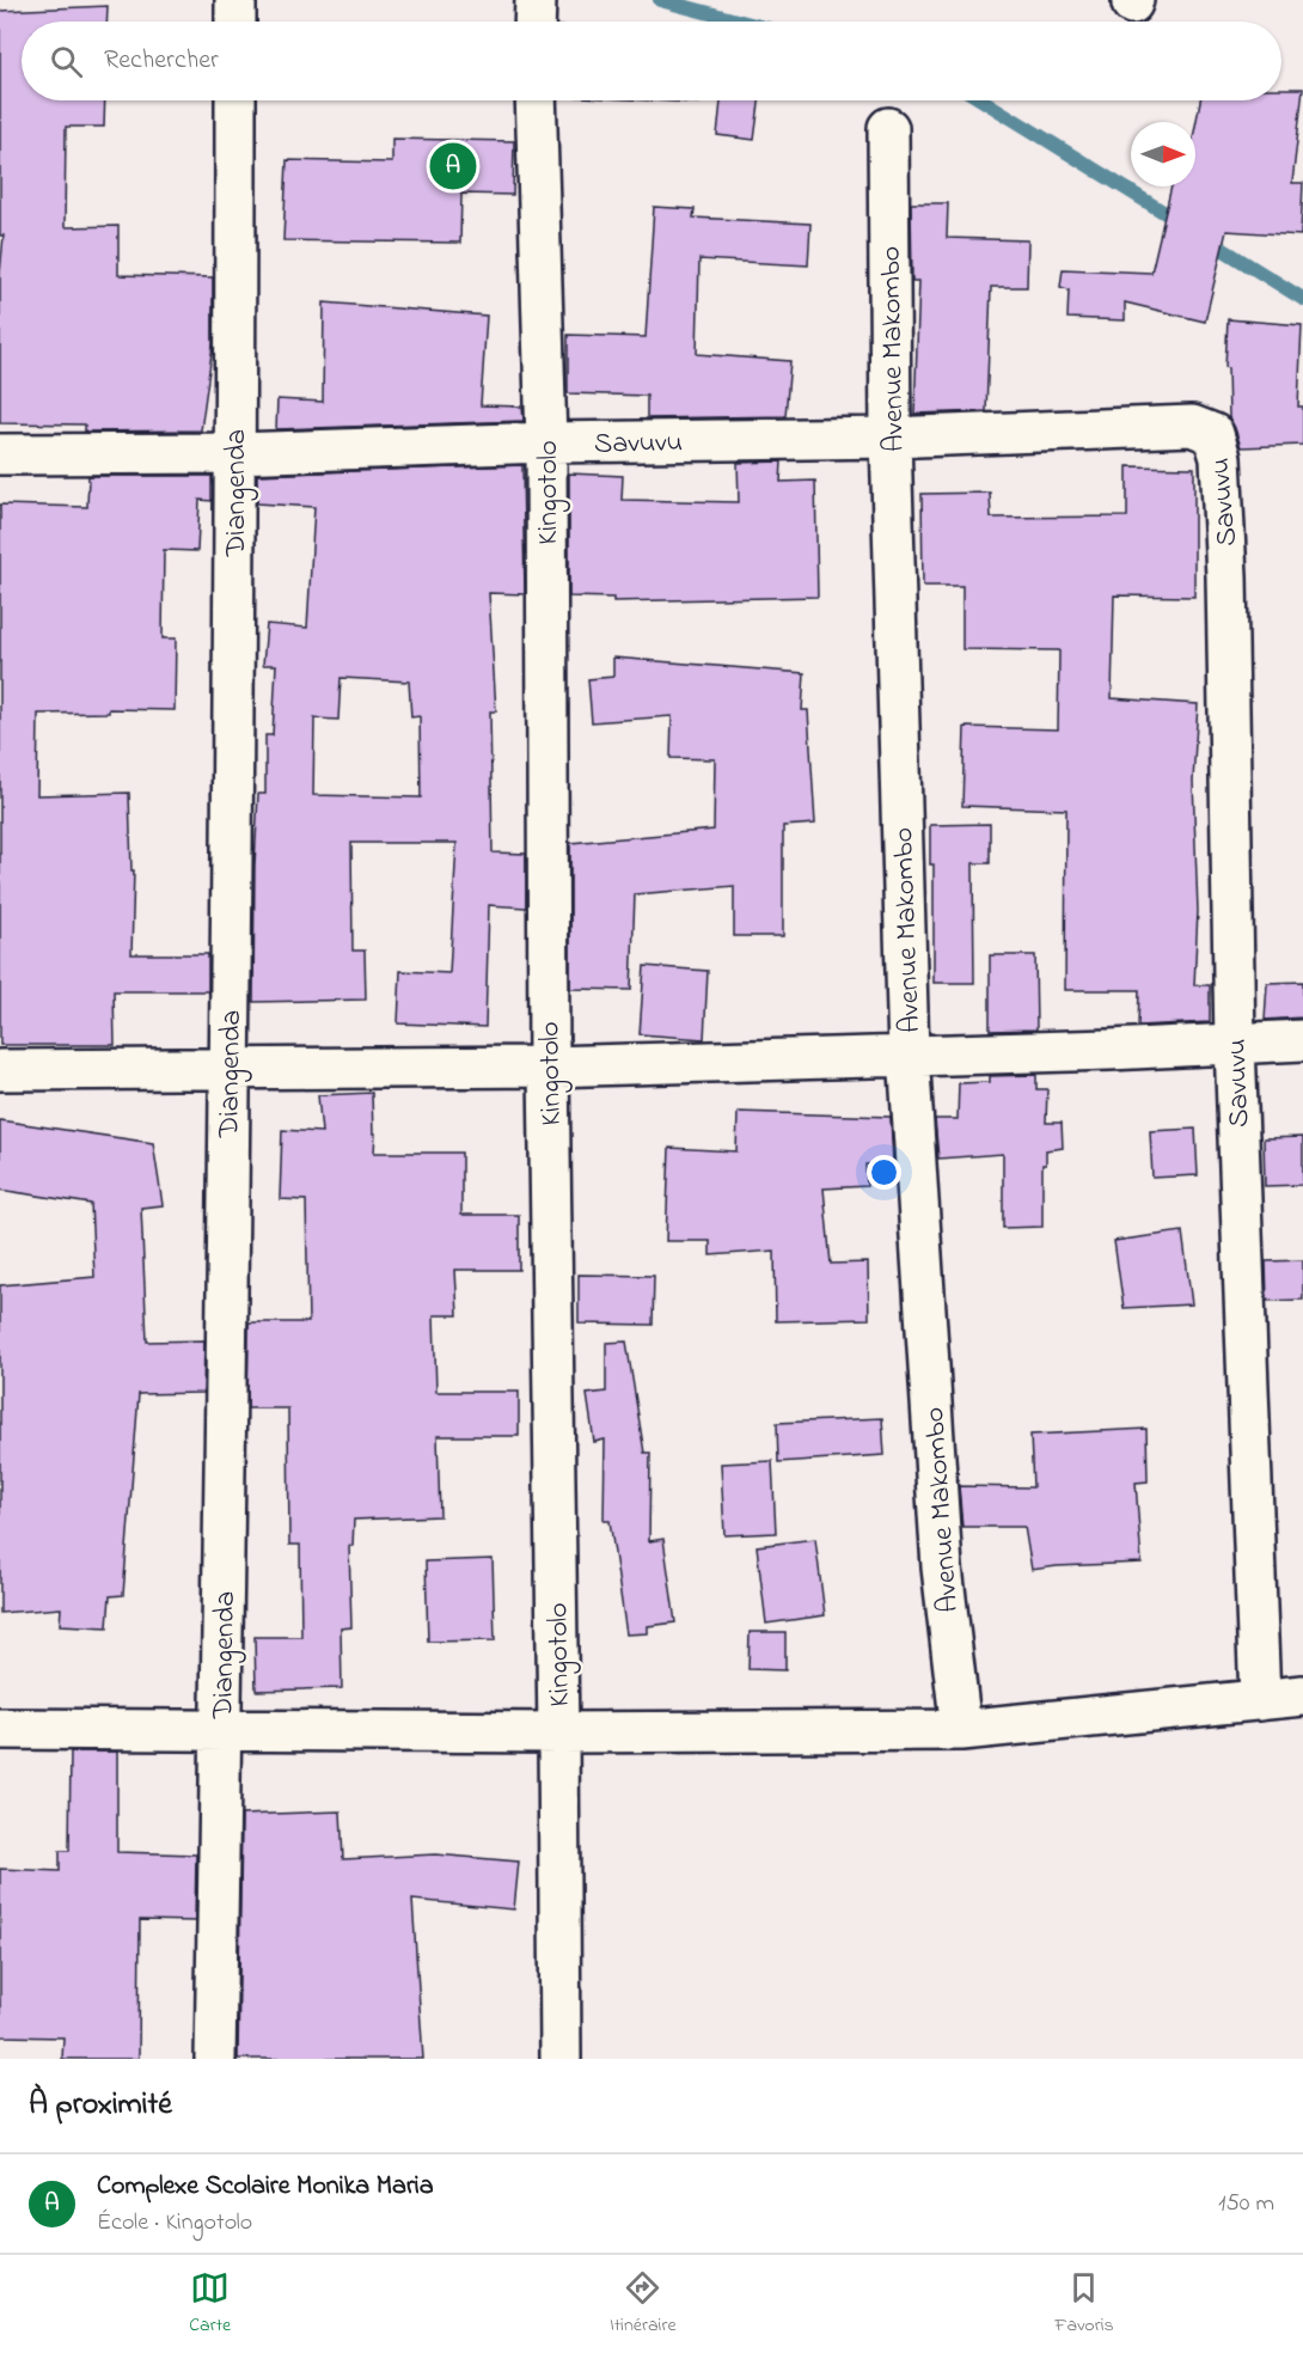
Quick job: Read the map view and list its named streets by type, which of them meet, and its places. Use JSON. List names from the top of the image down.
{
  "streets": {
    "street": [
      "Avenue Makombo",
      "Savuvu",
      "Diangenda",
      "Kingotolo"
    ]
  },
  "crossings": [
    ["Avenue Makombo", "Savuvu"],
    ["Savuvu", "Diangenda"],
    ["Savuvu", "Kingotolo"]
  ],
  "north": "right",
  "page": {
    "search": "Rechercher",
    "pins": "A",
    "heading": "À proximité",
    "list": [
      {
        "mark": "A",
        "name": "Complexe Scolaire Monika Maria",
        "note": "École · Kingotolo",
        "value": "150 m"
      }
    ],
    "nav": ["Carte", "Itinéraire", "Favoris"]
  }
}
